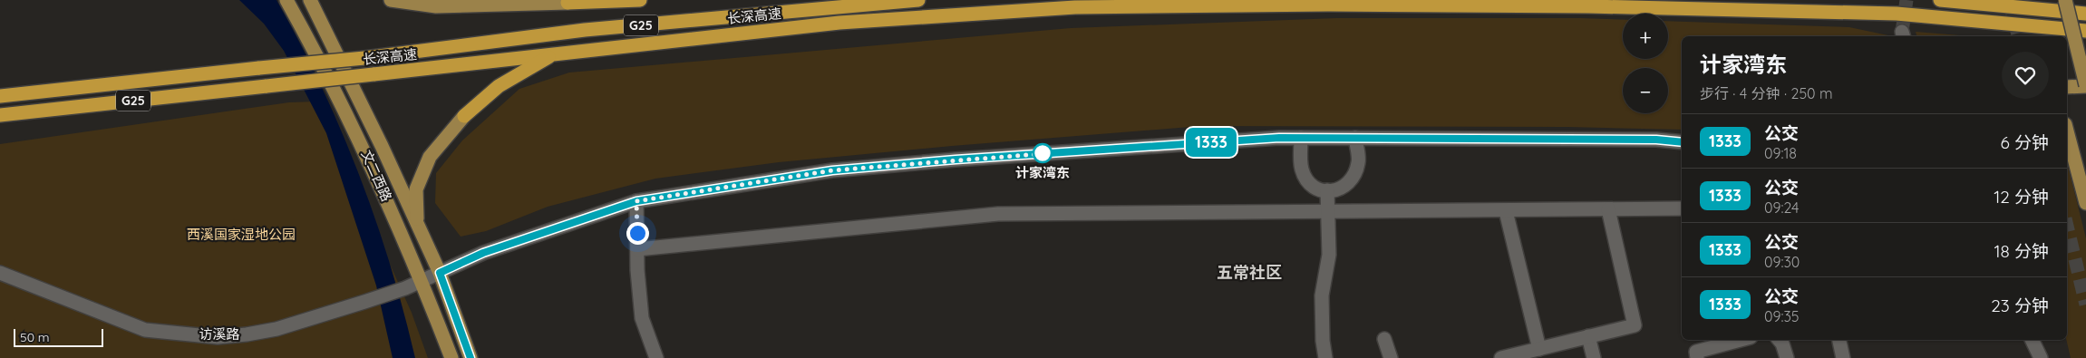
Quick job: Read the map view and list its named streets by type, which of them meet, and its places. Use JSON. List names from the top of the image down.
{
  "streets": {
    "highway": ["长深高速", "G25"],
    "main road": ["文二西路"],
    "street": ["访溪路"]
  },
  "crossings": [
    ["文二西路", "访溪路"]
  ],
  "districts": ["五常社区"],
  "parks": ["西溪国家湿地公园"],
  "places": ["计家湾东"],
  "lines": ["bus line 1333"],
  "scale_bar": "50 m",
  "page": {
    "on_map": "1333",
    "map_buttons": ["+", "−"],
    "heading": ["计家湾东", "步行 · 4 分钟 · 250 m"],
    "list": [
      {
        "mark": "1333",
        "name": "公交",
        "note": "09:18",
        "value": "6 分钟"
      },
      {
        "mark": "1333",
        "name": "公交",
        "note": "09:24",
        "value": "12 分钟"
      },
      {
        "mark": "1333",
        "name": "公交",
        "note": "09:30",
        "value": "18 分钟"
      },
      {
        "mark": "1333",
        "name": "公交",
        "note": "09:35",
        "value": "23 分钟"
      }
    ],
    "scale": "50 m"
  }
}
